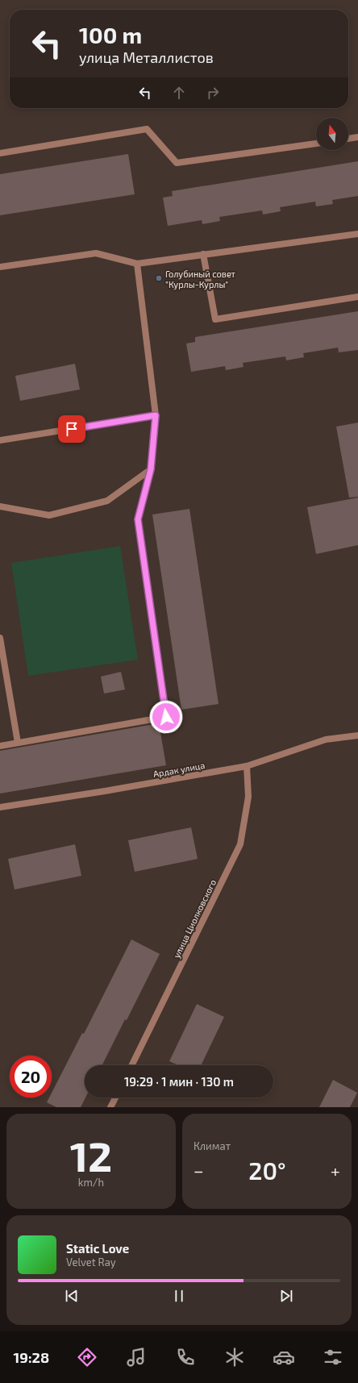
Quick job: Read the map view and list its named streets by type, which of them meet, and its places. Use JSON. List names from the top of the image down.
{
  "streets": {
    "street": ["Ардак улица", "улица Циолковского"]
  },
  "crossings": [
    ["Ардак улица", "улица Циолковского"]
  ],
  "places": ["Голубиный совет \"Курлы-Курлы\""],
  "north": "top",
  "page": {
    "turn": ["100 m", "улица Металлистов"],
    "limit": "20",
    "trip": "19:29 · 1 мин · 130 m",
    "tile": [
      ["12", "km/h"],
      "Климат"
    ],
    "heat": ["−", "20°", "+"],
    "song": ["Static Love", "Velvet Ray"],
    "tabs": "19:28"
  }
}
